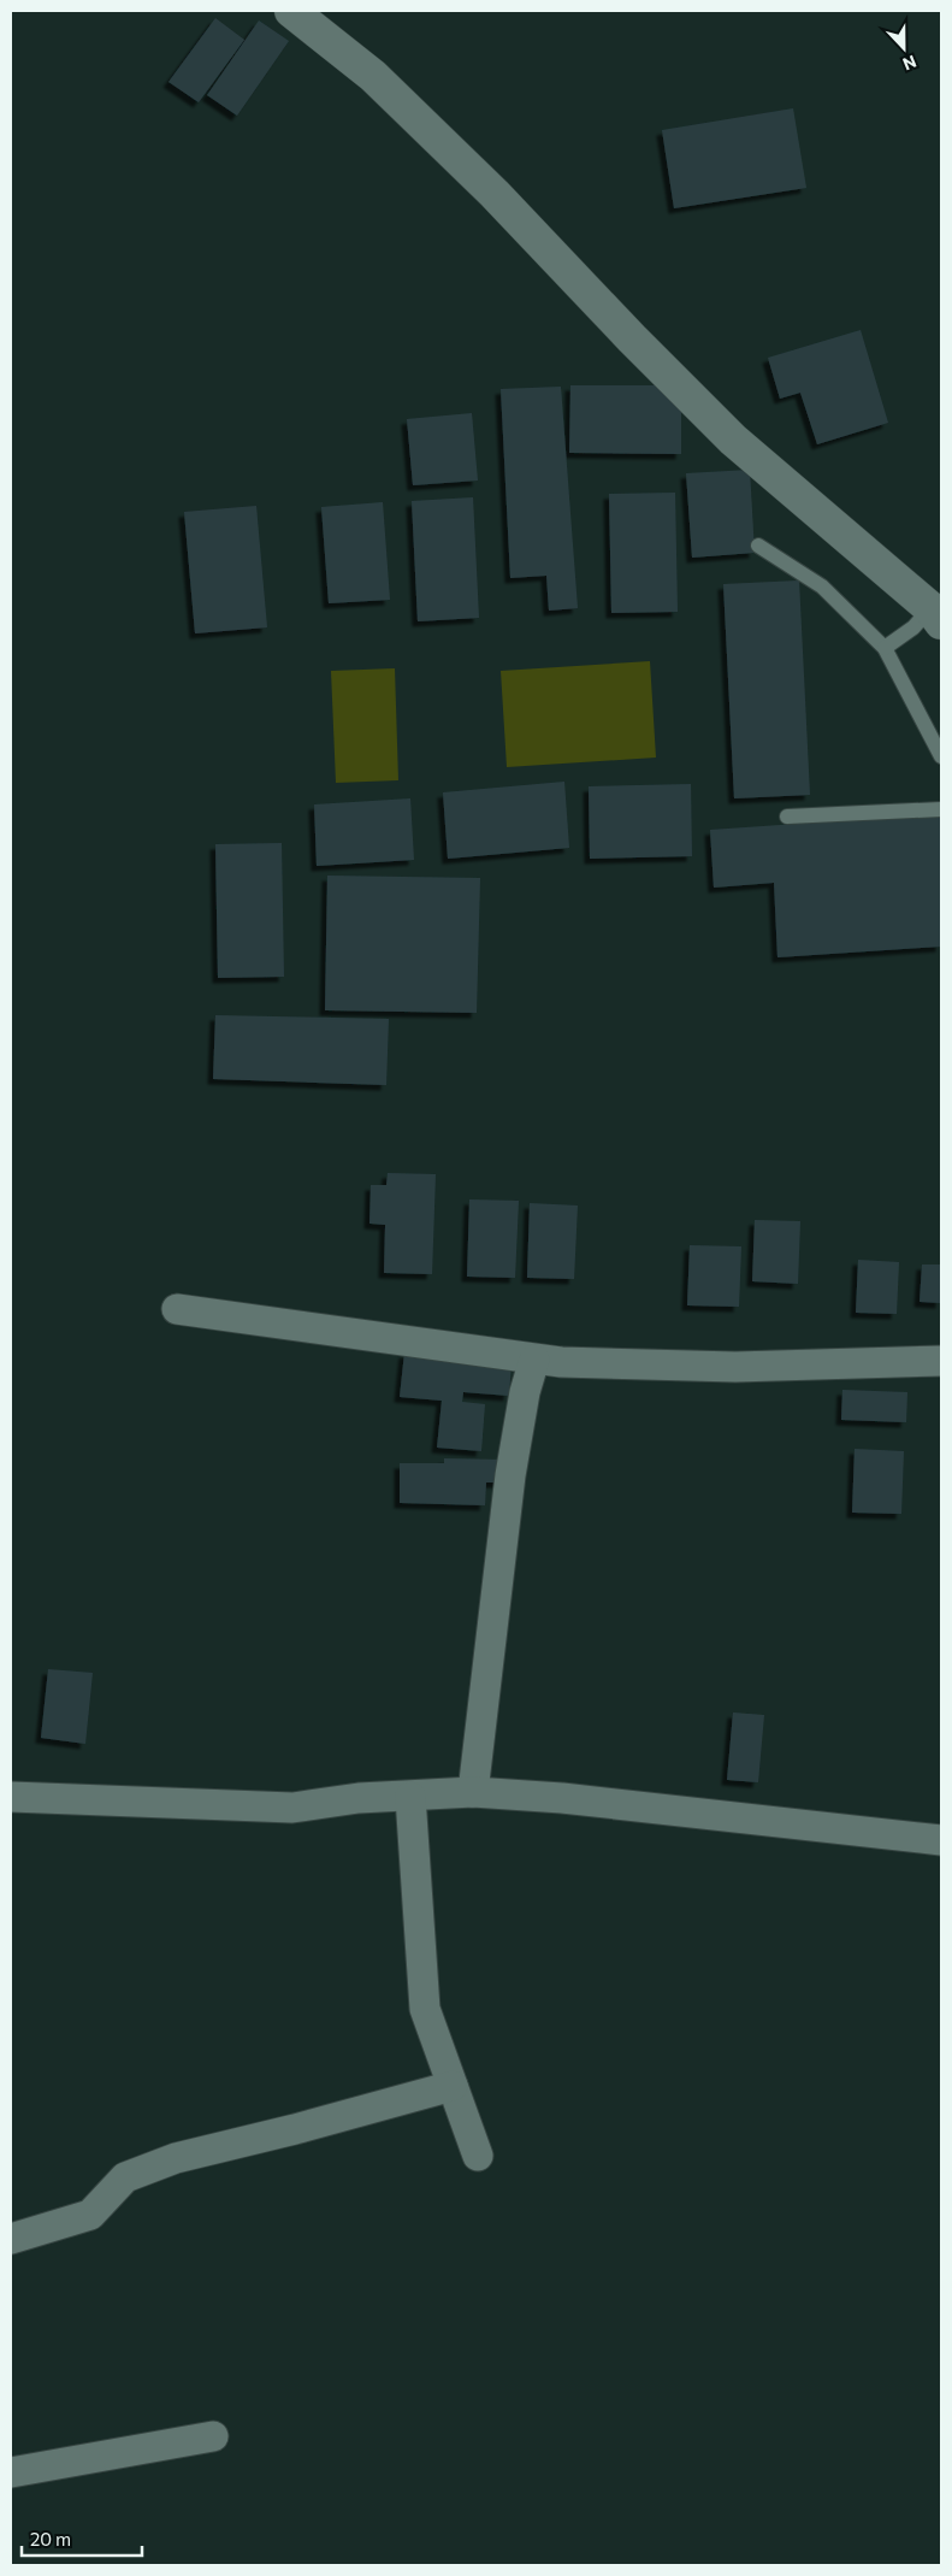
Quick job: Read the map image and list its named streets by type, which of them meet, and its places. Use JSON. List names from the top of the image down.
{
  "scale_bar": "20 m",
  "north": "bottom"
}
